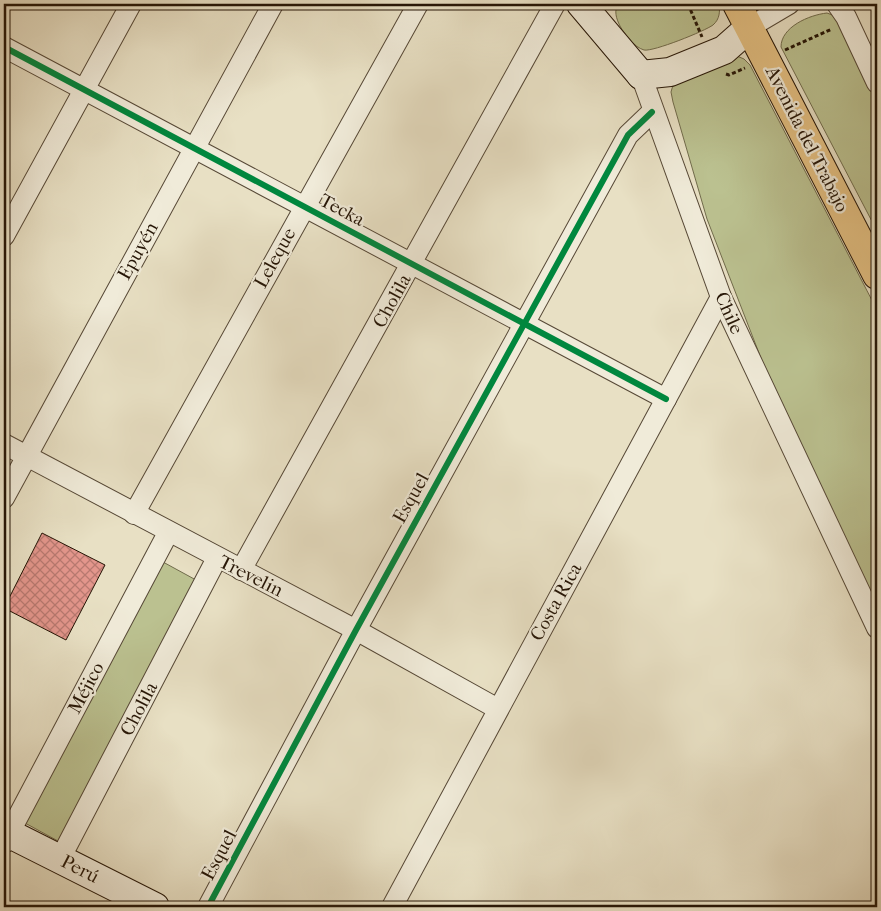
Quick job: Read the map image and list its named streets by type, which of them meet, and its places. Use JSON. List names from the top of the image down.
{
  "streets": {
    "main road": ["Avenida del Trabajo"],
    "street": [
      "Tecka",
      "Epuyén",
      "Leleque",
      "Cholila",
      "Chile",
      "Esquel",
      "Trevelin",
      "Costa Rica",
      "Méjico",
      "Perú"
    ]
  },
  "crossings": [
    ["Tecka", "Epuyén"],
    ["Tecka", "Leleque"],
    ["Tecka", "Cholila"],
    ["Tecka", "Esquel"],
    ["Tecka", "Costa Rica"],
    ["Epuyén", "Trevelin"],
    ["Leleque", "Trevelin"],
    ["Cholila", "Trevelin"],
    ["Cholila", "Perú"],
    ["Chile", "Esquel"],
    ["Chile", "Costa Rica"],
    ["Esquel", "Trevelin"],
    ["Trevelin", "Costa Rica"],
    ["Trevelin", "Méjico"],
    ["Méjico", "Perú"]
  ]
}
